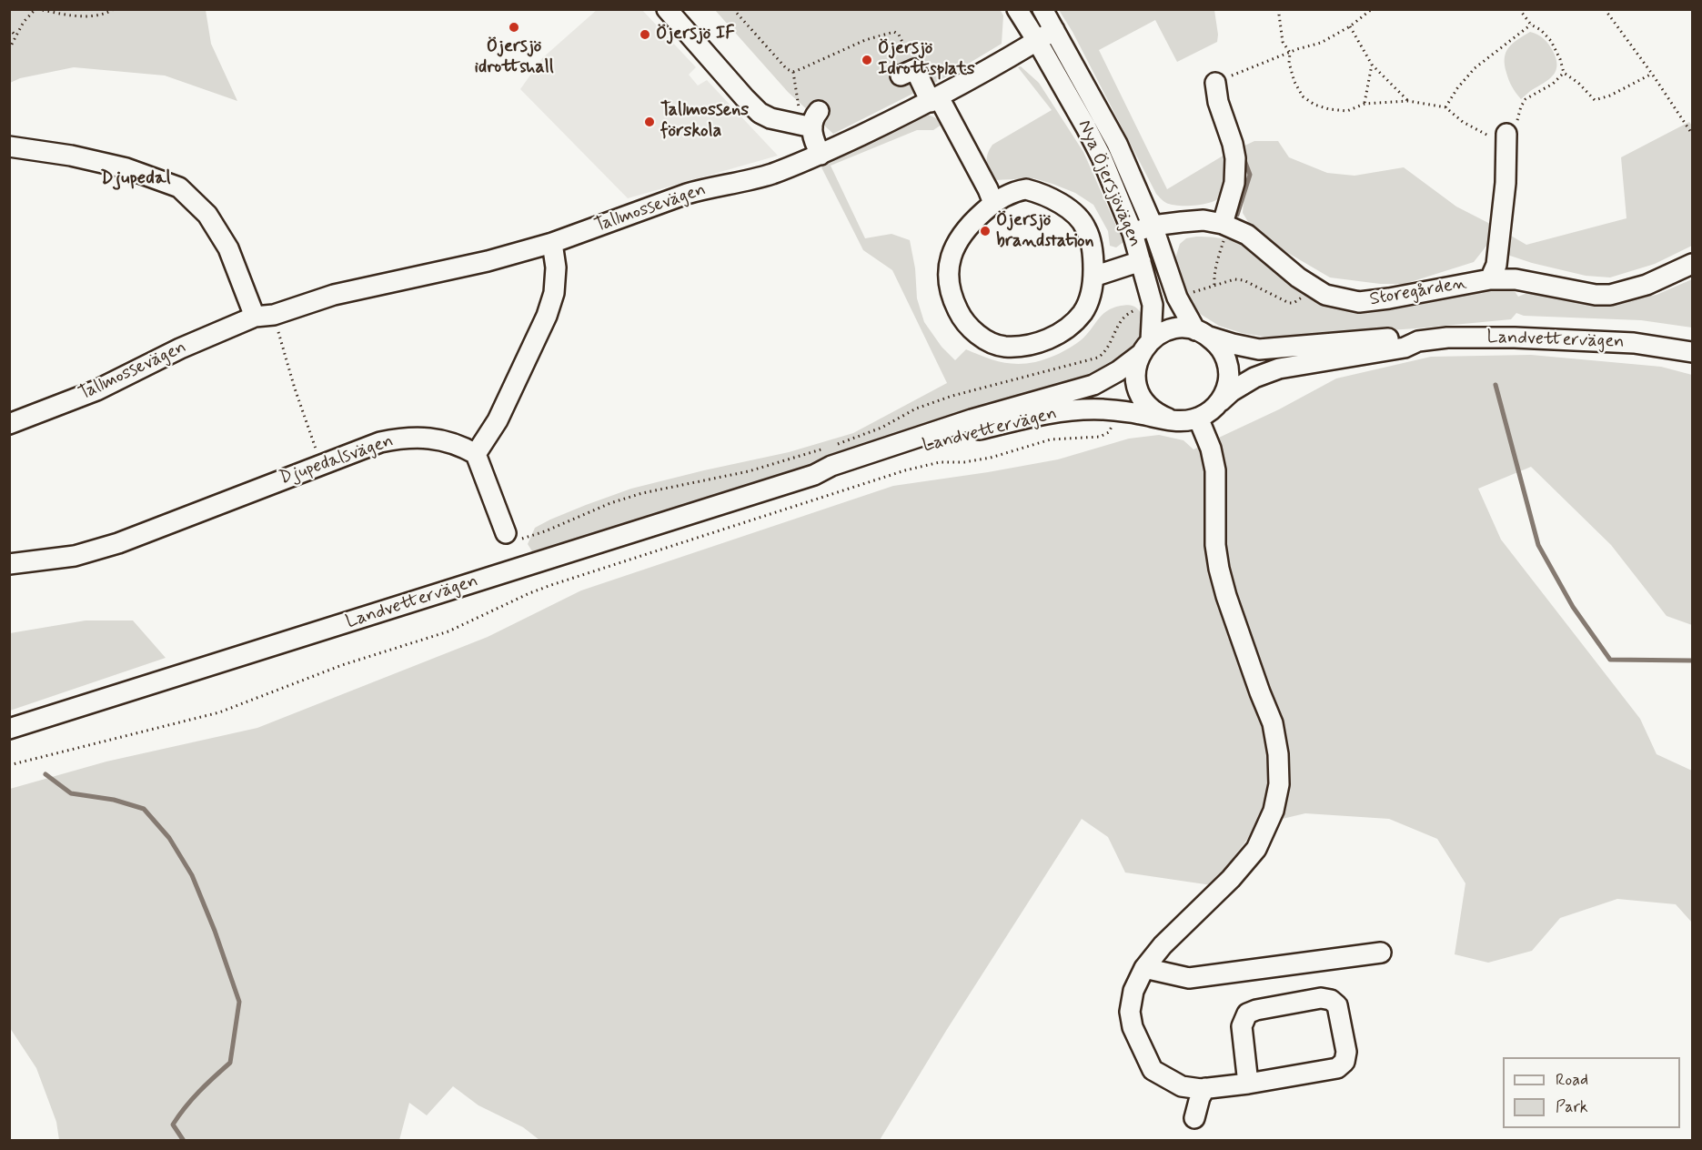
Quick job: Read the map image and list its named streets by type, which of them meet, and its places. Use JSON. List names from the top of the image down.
{
  "streets": {
    "street": [
      "Nya Öjersjövägen",
      "Tallmossevägen",
      "Storegården",
      "Landvettervägen",
      "Djupedalsvägen"
    ]
  },
  "crossings": [
    ["Nya Öjersjövägen", "Tallmossevägen"],
    ["Nya Öjersjövägen", "Storegården"],
    ["Nya Öjersjövägen", "Landvettervägen"]
  ],
  "districts": ["Djupedal"],
  "places": [
    "Öjersjö idrottshall",
    "Öjersjö IF",
    "Öjersjö Idrottsplats",
    "Tallmossens förskola",
    "Öjersjö brandstation"
  ],
  "legend": ["Road", "Park"]
}
